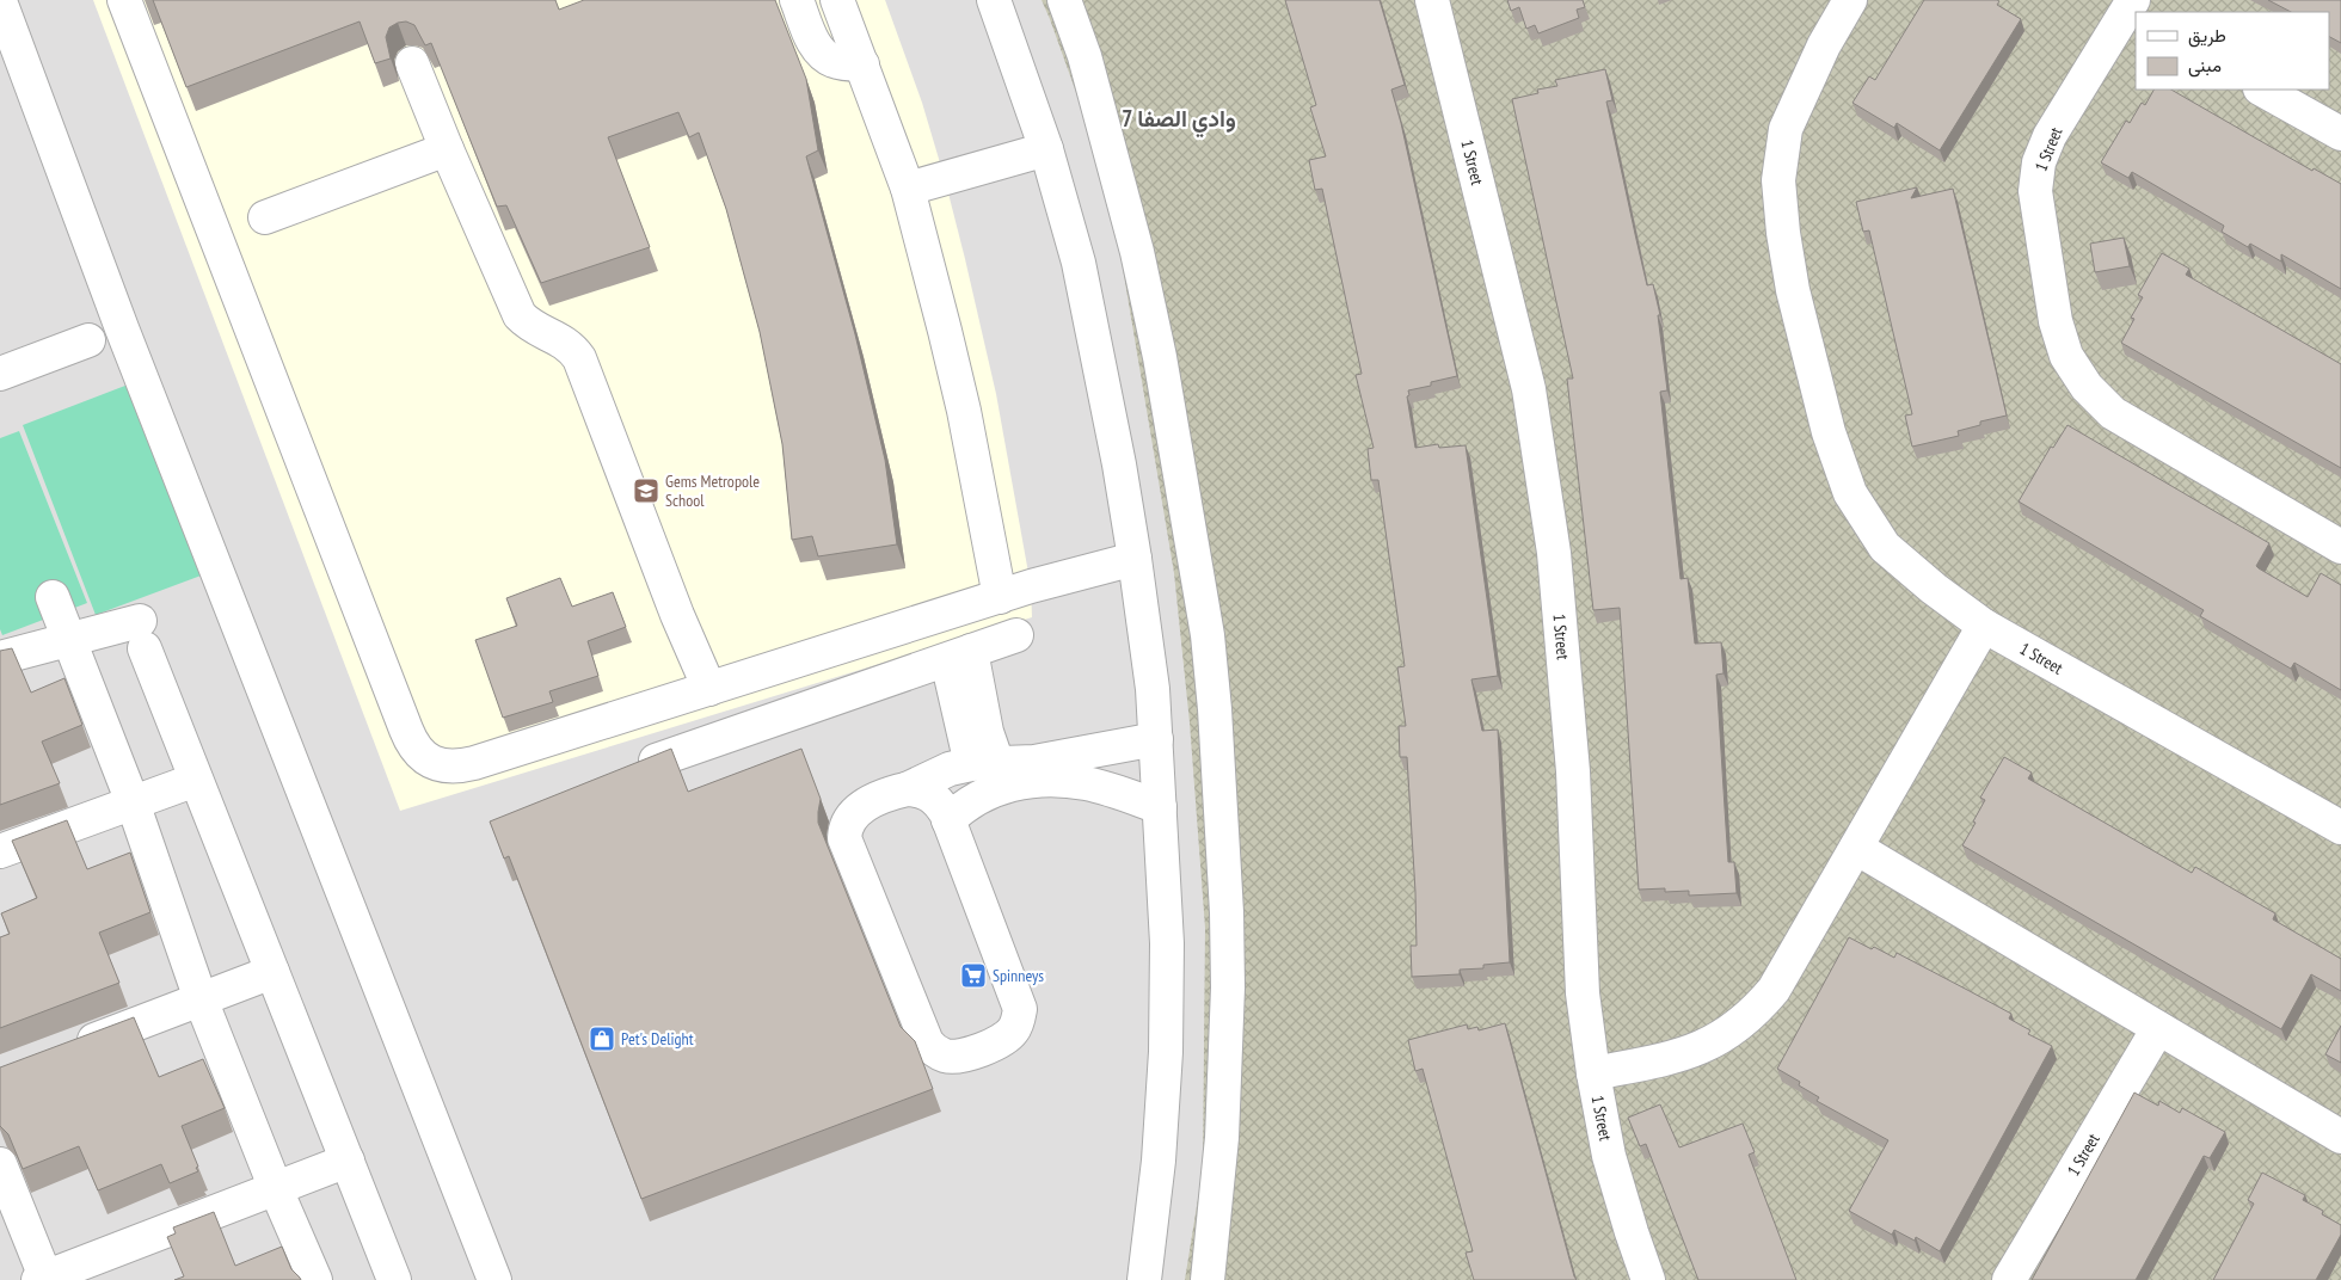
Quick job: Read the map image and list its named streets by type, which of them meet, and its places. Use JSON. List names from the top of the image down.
{
  "streets": {
    "street": ["1 Street"]
  },
  "districts": ["وادي الصفا 7"],
  "places": {
    "school or university": ["Gems Metropole School"],
    "supermarket": ["Spinneys"],
    "shop": ["Pet's Delight"]
  },
  "legend": ["طريق", "مبنى"]
}
